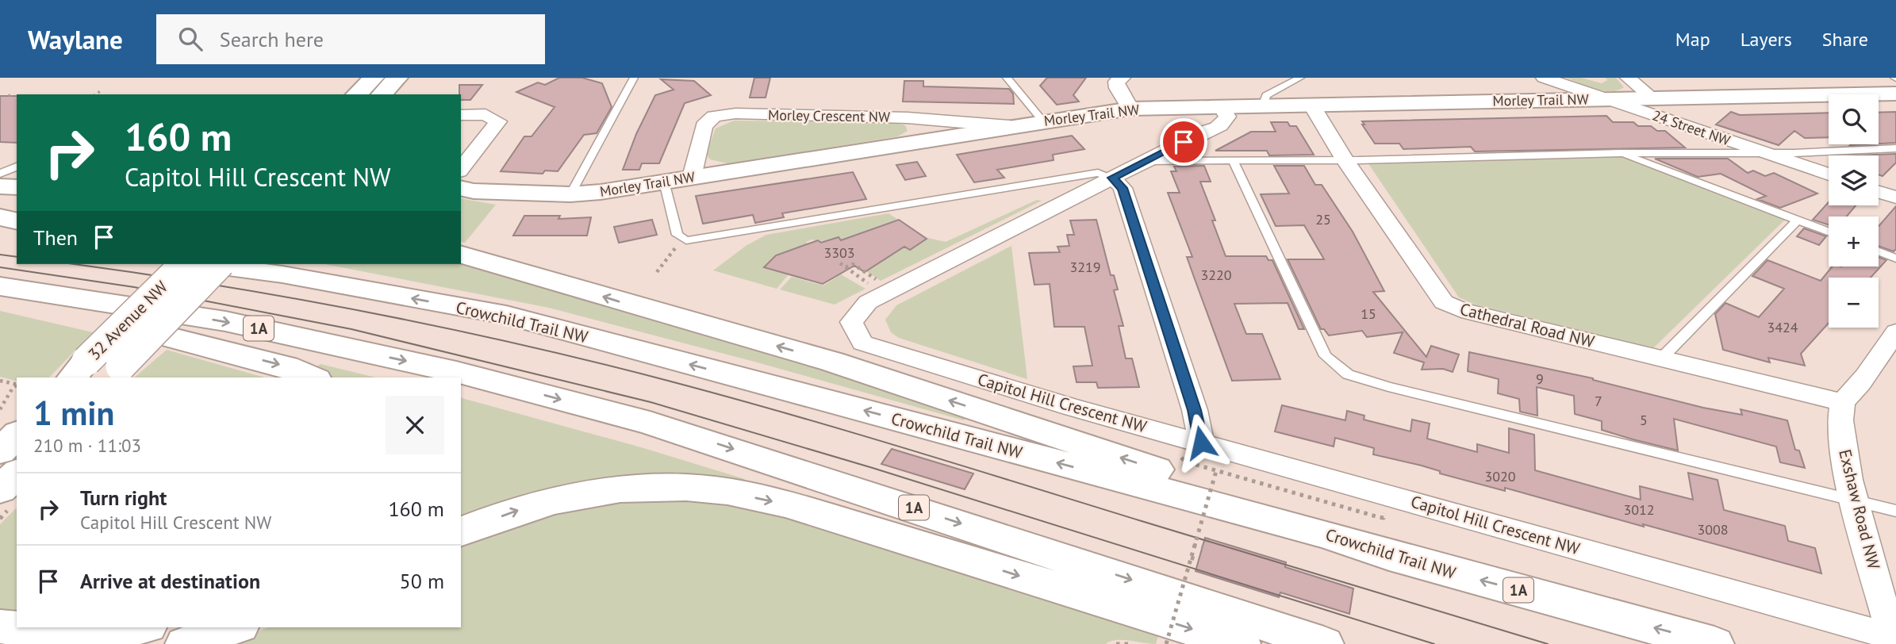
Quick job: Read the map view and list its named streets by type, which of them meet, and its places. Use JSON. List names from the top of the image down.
{
  "streets": {
    "main road": [
      "Morley Trail NW",
      "32 Avenue NW",
      "Crowchild Trail NW",
      "1A"
    ],
    "street": [
      "Morley Crescent NW",
      "24 Street NW",
      "Cathedral Road NW",
      "Capitol Hill Crescent NW",
      "Exshaw Road NW"
    ]
  },
  "crossings": [
    ["Morley Trail NW", "Morley Crescent NW"],
    ["Morley Trail NW", "24 Street NW"],
    ["Morley Trail NW", "Cathedral Road NW"],
    ["Morley Trail NW", "Capitol Hill Crescent NW"],
    ["32 Avenue NW", "Crowchild Trail NW"],
    ["Cathedral Road NW", "Exshaw Road NW"],
    ["Capitol Hill Crescent NW", "Exshaw Road NW"]
  ],
  "house_numbers": [
    "25",
    "3303",
    "3219",
    "3220",
    "15",
    "3424",
    "9",
    "7",
    "5",
    "3020",
    "3012",
    "3008"
  ],
  "page": {
    "header": "Waylane",
    "search": "Search here",
    "nav": ["Map", "Layers", "Share"],
    "map_buttons": ["+", "−"],
    "turn": ["160 m", "Capitol Hill Crescent NW"],
    "then": "Then",
    "heading": ["1 min", "210 m · 11:03"],
    "list": [
      {
        "name": "Turn right",
        "note": "Capitol Hill Crescent NW",
        "value": "160 m"
      },
      {
        "name": "Arrive at destination",
        "value": "50 m"
      }
    ]
  }
}
